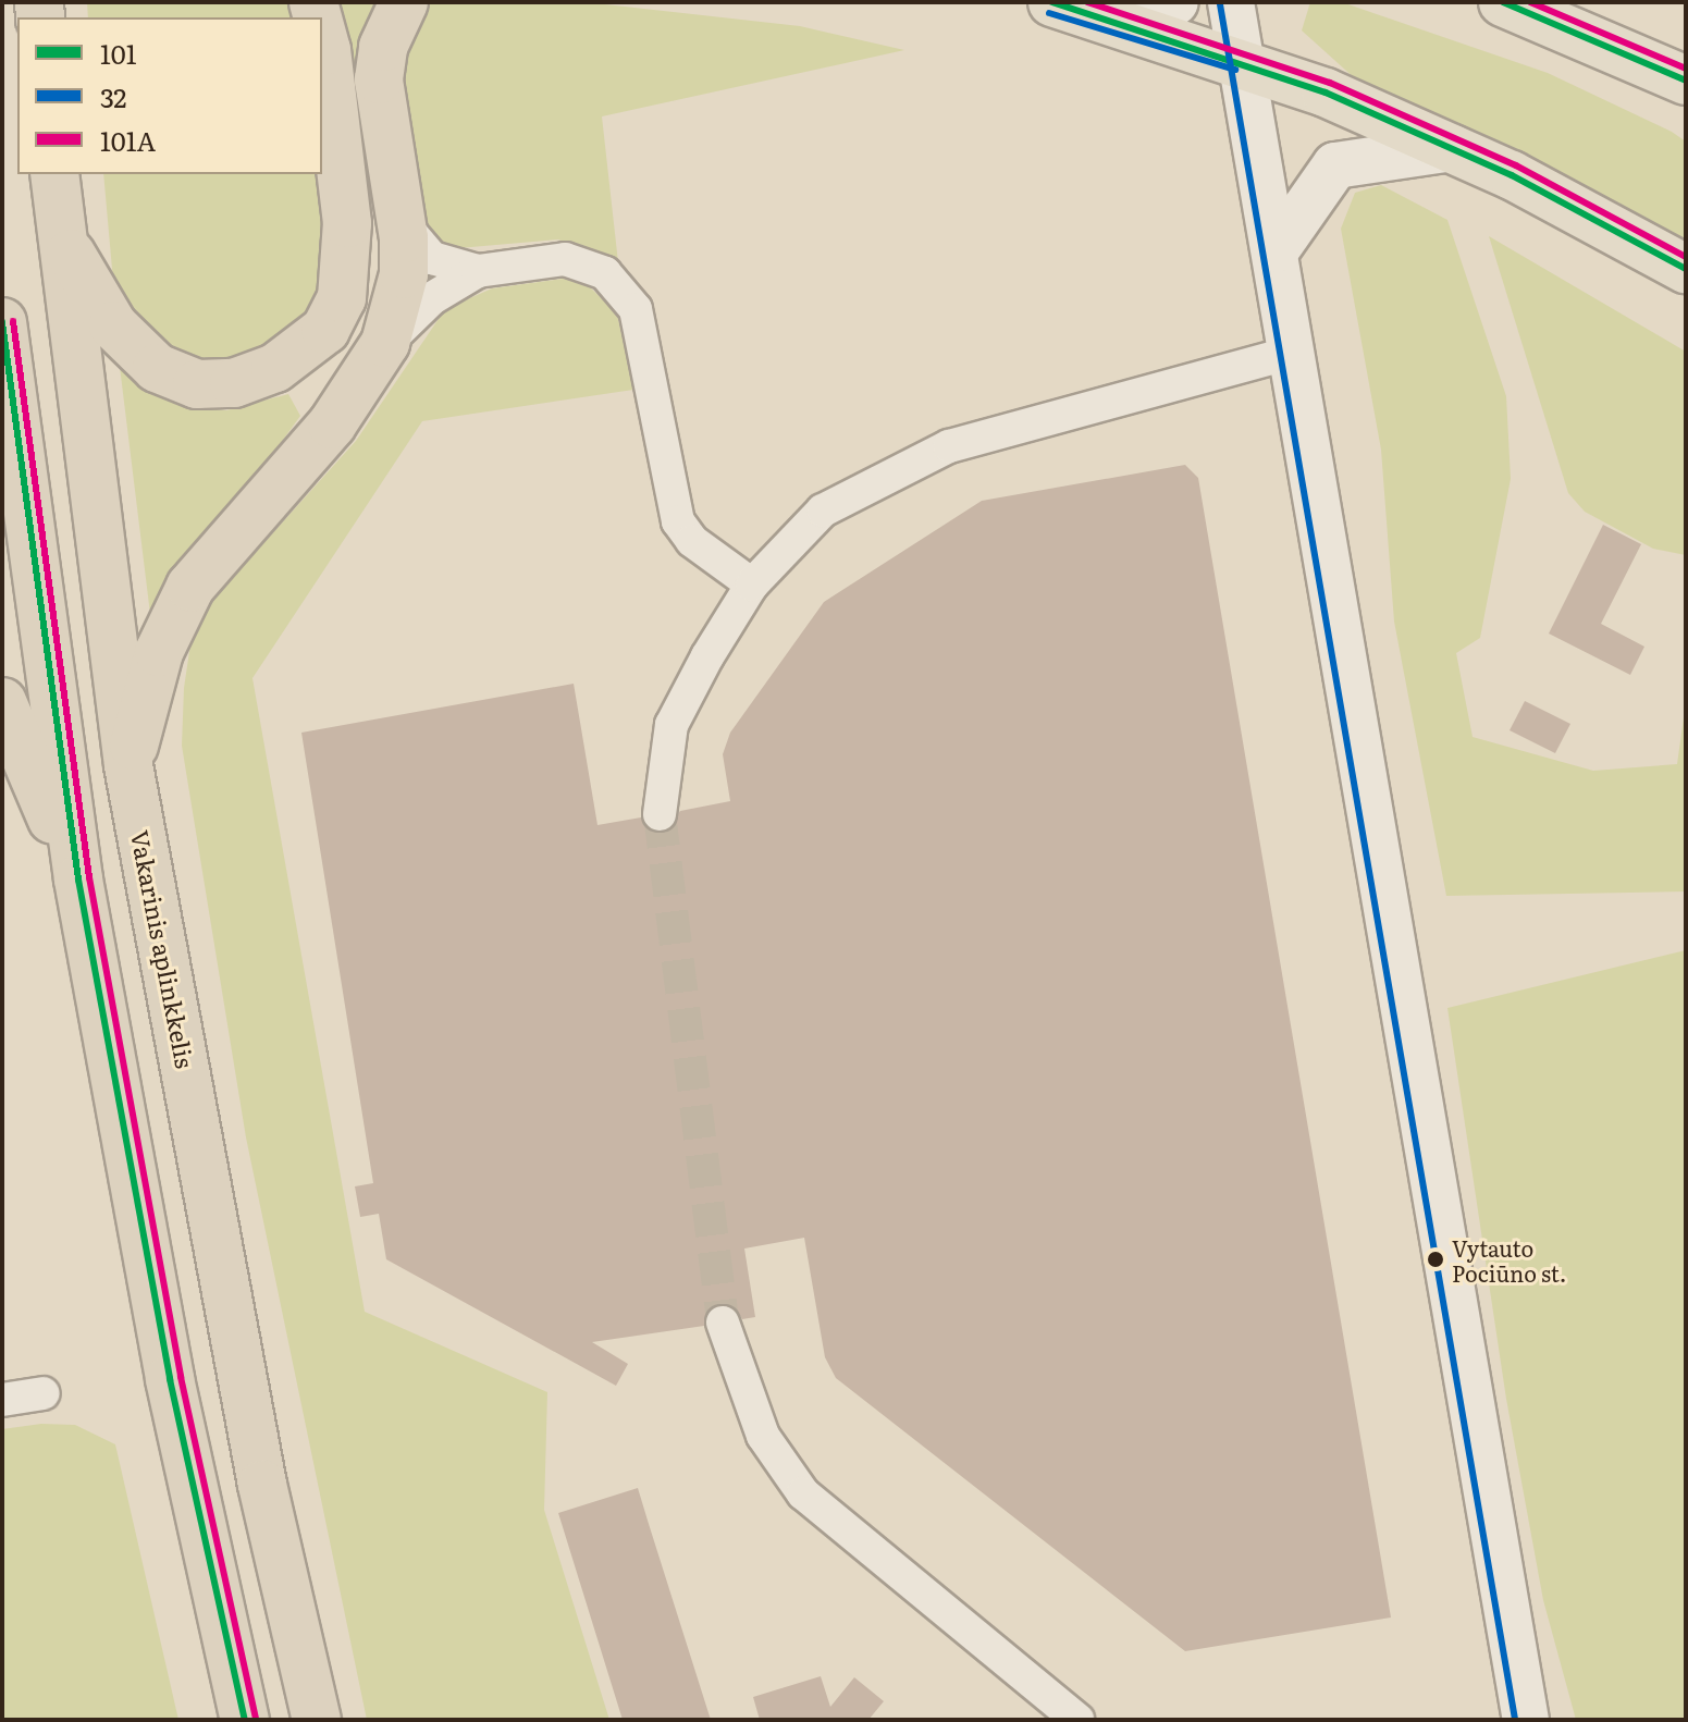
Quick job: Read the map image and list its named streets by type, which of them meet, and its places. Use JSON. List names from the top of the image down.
{
  "streets": {
    "highway": ["Vakarinis aplinkkelis"]
  },
  "places": ["Vytauto Pociūno st."],
  "lines": ["transit line 101", "transit line 101A", "transit line 32"],
  "legend": ["101", "32", "101A"]
}
